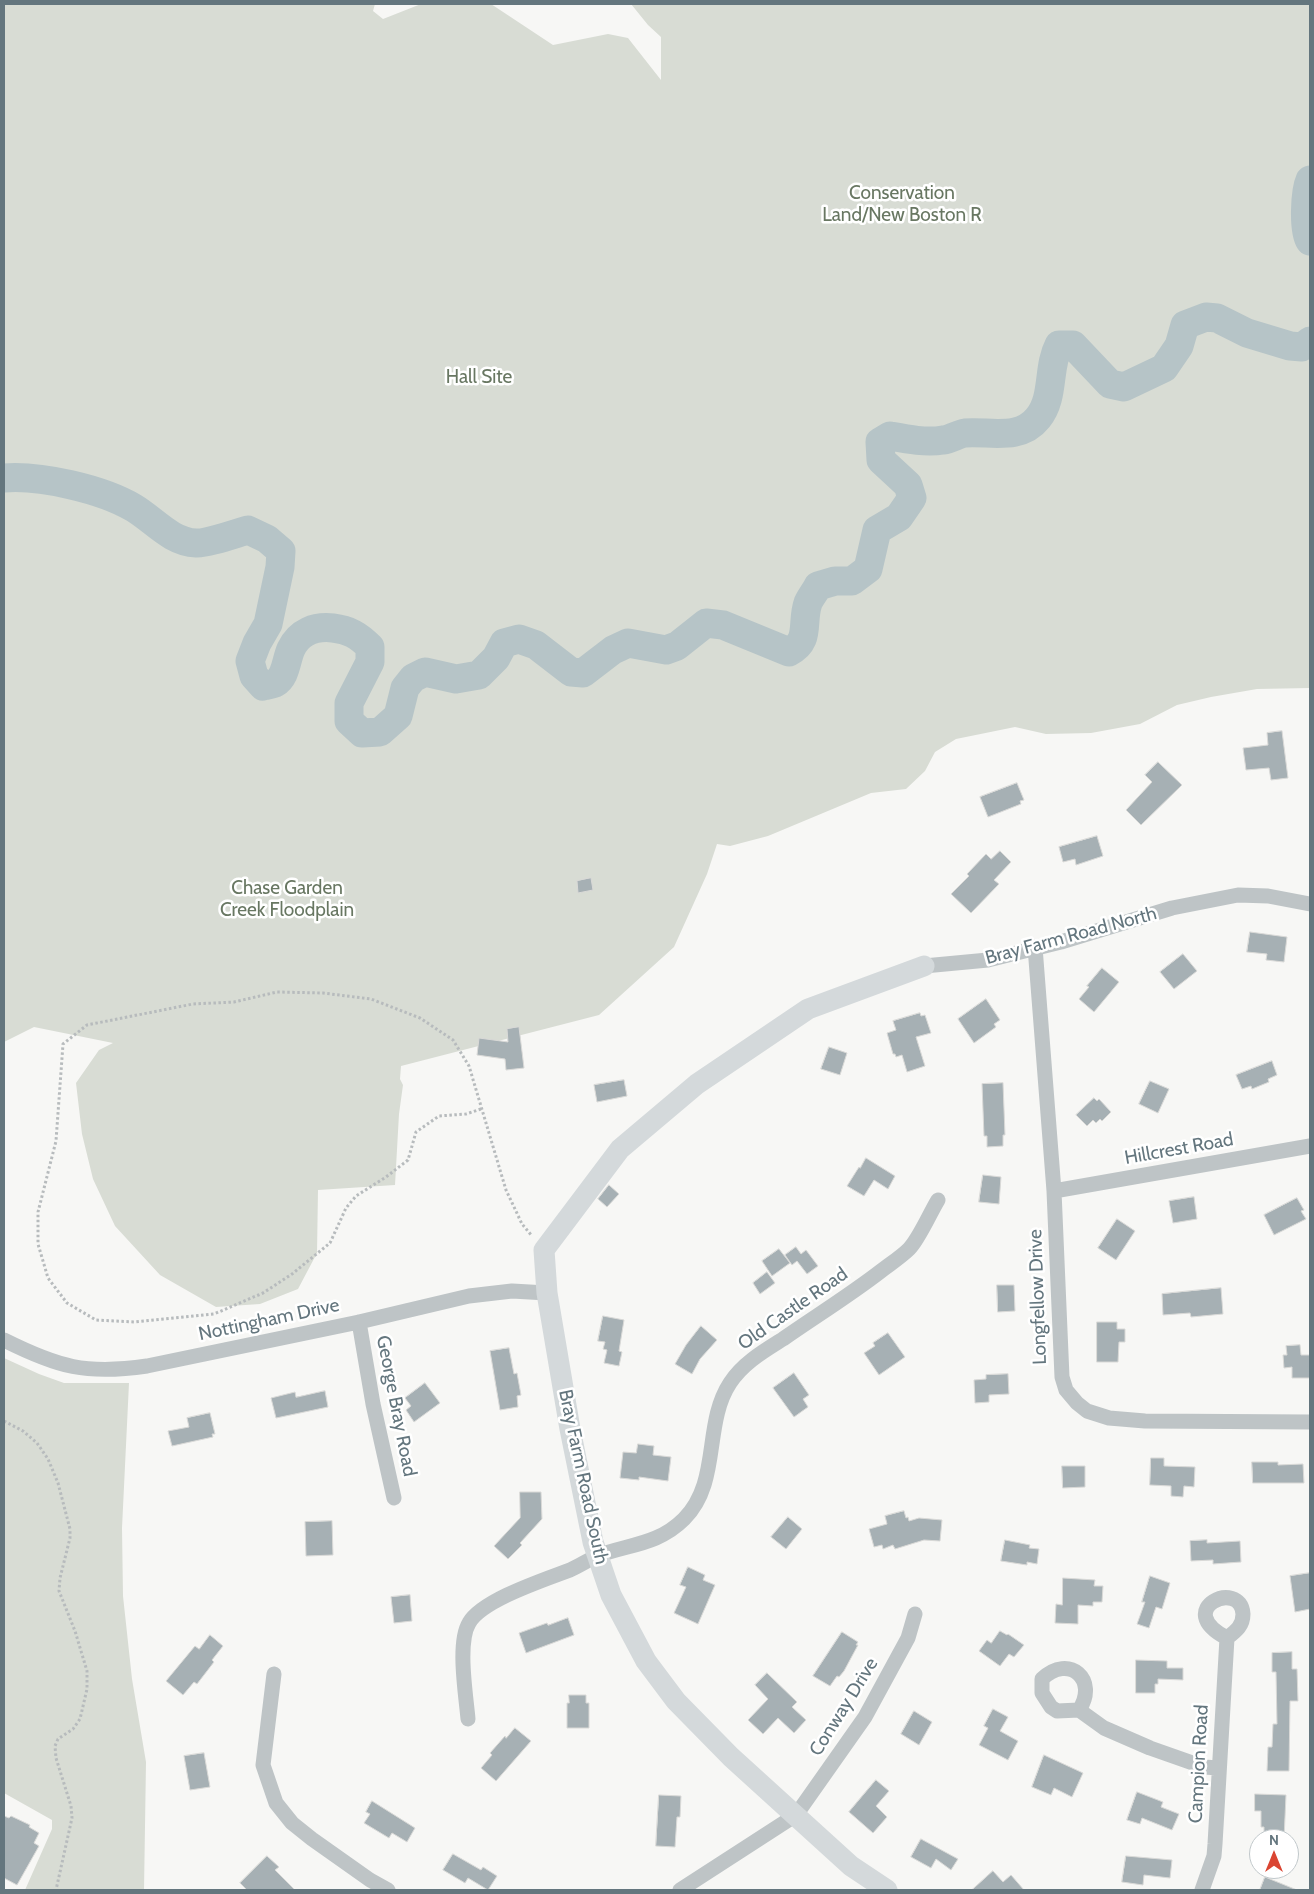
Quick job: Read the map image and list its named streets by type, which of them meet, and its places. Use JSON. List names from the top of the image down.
{
  "streets": {
    "street": [
      "Bray Farm Road North",
      "Hillcrest Road",
      "Longfellow Drive",
      "Old Castle Road",
      "Nottingham Drive",
      "George Bray Road",
      "Bray Farm Road South",
      "Conway Drive",
      "Campion Road"
    ]
  },
  "crossings": [
    ["Bray Farm Road North", "Longfellow Drive"],
    ["Bray Farm Road North", "Bray Farm Road South"],
    ["Hillcrest Road", "Longfellow Drive"],
    ["Old Castle Road", "Bray Farm Road South"],
    ["Nottingham Drive", "George Bray Road"],
    ["Nottingham Drive", "Bray Farm Road South"],
    ["Bray Farm Road South", "Conway Drive"]
  ],
  "parks": ["Conservation Land/New Boston R", "Hall Site", "Chase Garden Creek Floodplain"],
  "north": "top"
}
